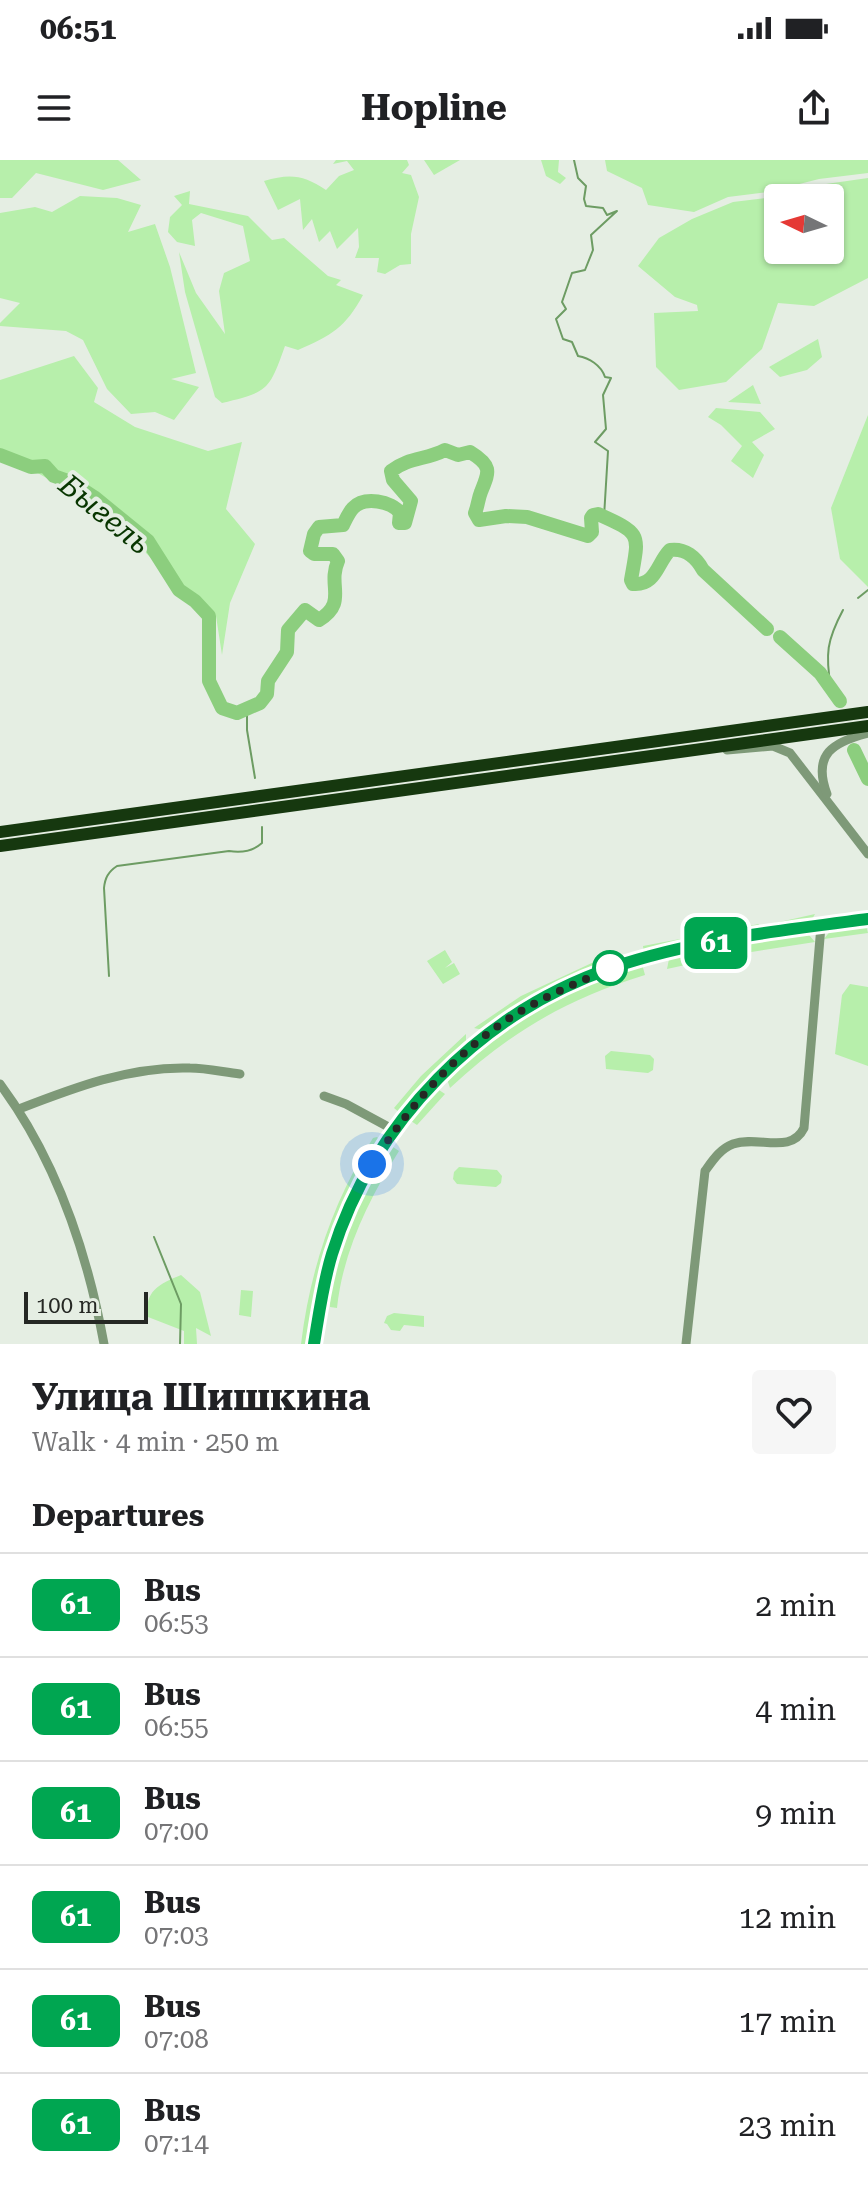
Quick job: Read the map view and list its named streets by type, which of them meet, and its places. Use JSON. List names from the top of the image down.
{
  "water": ["Быгель"],
  "lines": ["bus line 61"],
  "scale_bar": "100 m",
  "north": "left",
  "page": {
    "status": "06:51",
    "header": "Hopline",
    "on_map": "61",
    "scale": "100 m",
    "heading": [
      ["Улица Шишкина", "Walk · 4 min · 250 m"],
      "Departures"
    ],
    "list": [
      {
        "mark": "61",
        "name": "Bus",
        "note": "06:53",
        "value": "2 min"
      },
      {
        "mark": "61",
        "name": "Bus",
        "note": "06:55",
        "value": "4 min"
      },
      {
        "mark": "61",
        "name": "Bus",
        "note": "07:00",
        "value": "9 min"
      },
      {
        "mark": "61",
        "name": "Bus",
        "note": "07:03",
        "value": "12 min"
      },
      {
        "mark": "61",
        "name": "Bus",
        "note": "07:08",
        "value": "17 min"
      },
      {
        "mark": "61",
        "name": "Bus",
        "note": "07:14",
        "value": "23 min"
      }
    ]
  }
}
